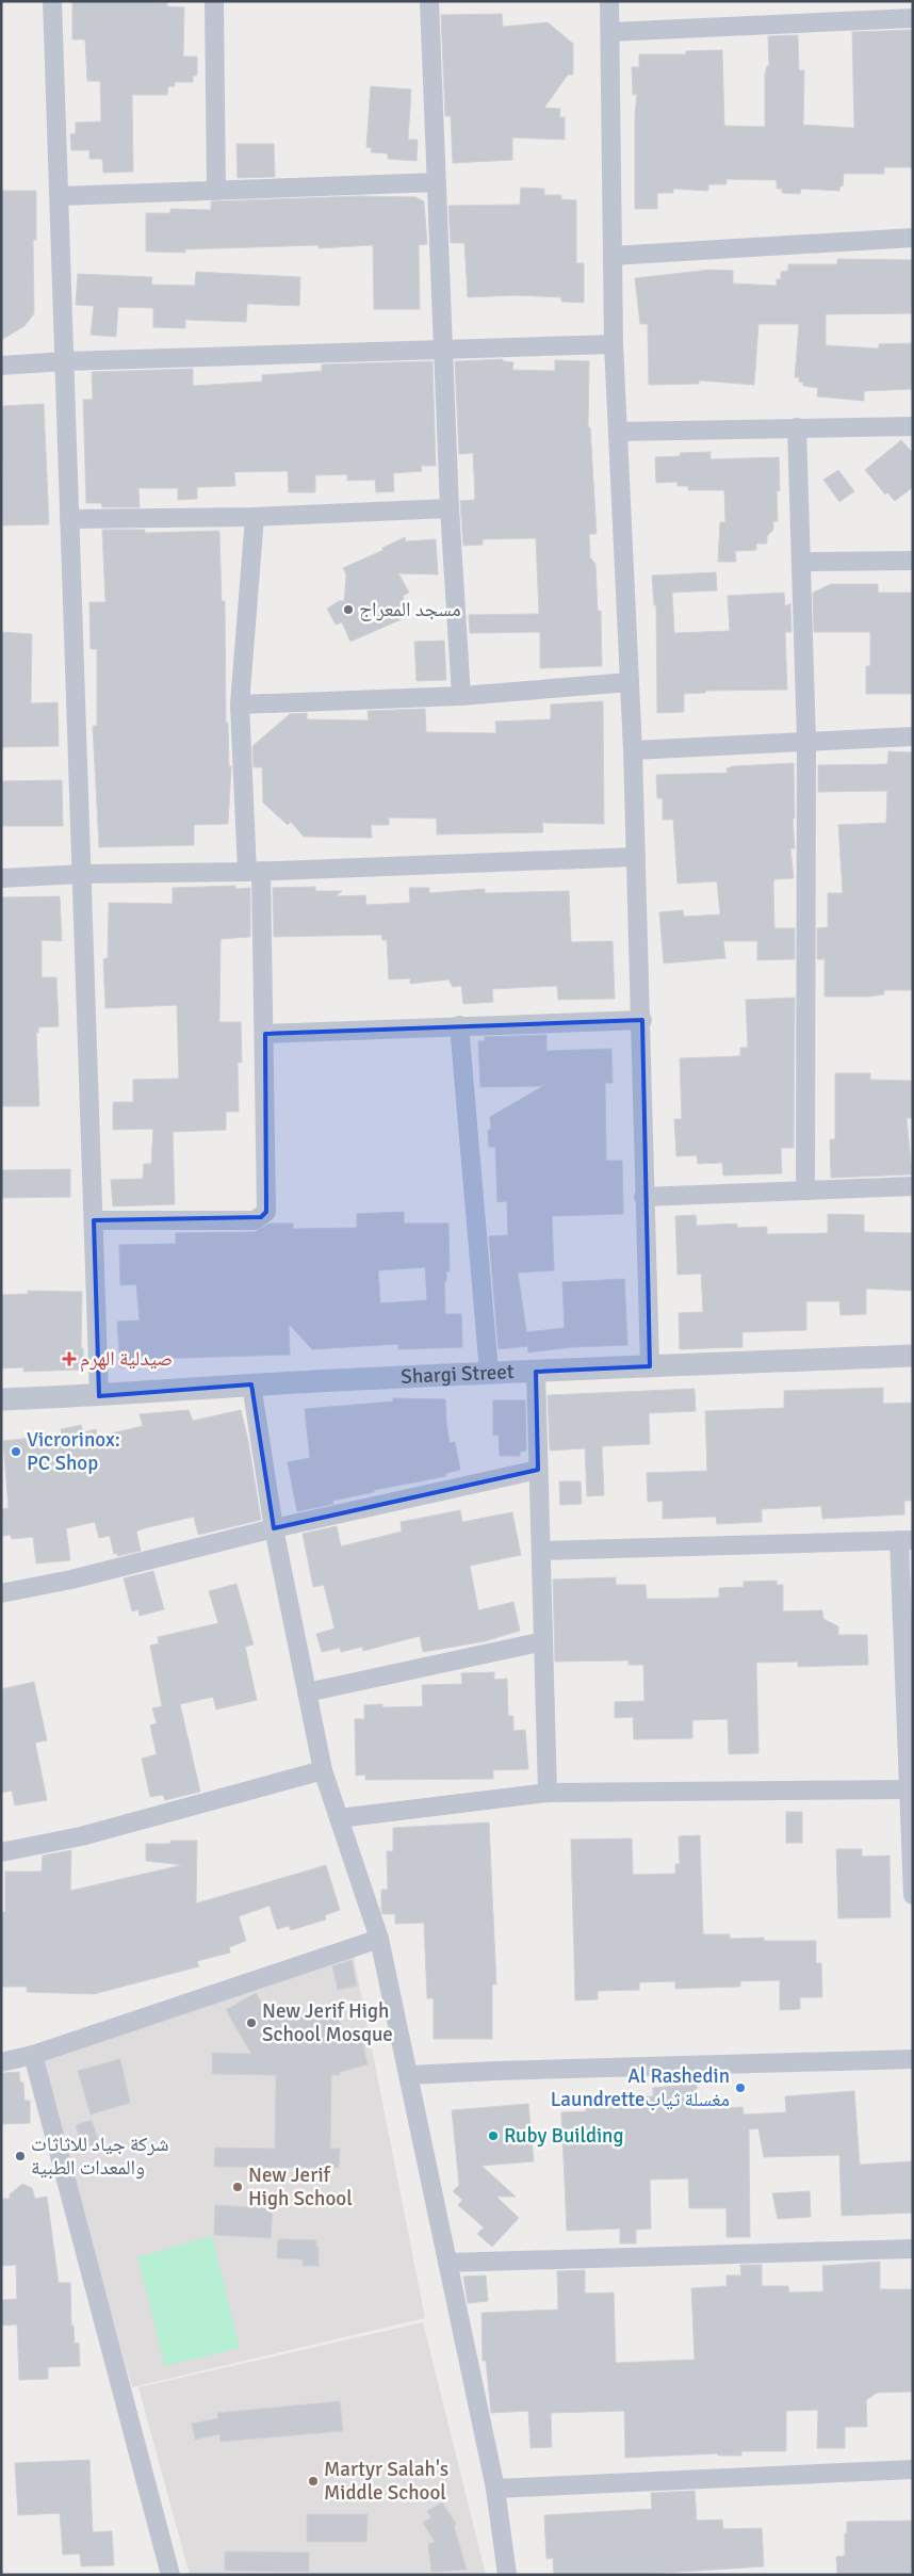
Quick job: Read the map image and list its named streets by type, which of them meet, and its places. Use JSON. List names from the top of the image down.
{
  "streets": {
    "street": ["Shargi Street"]
  },
  "places": {
    "other": [
      "مسجد المعراج",
      "Vicrorinox: PC Shop",
      "New Jerif High School Mosque",
      "Al Rashedin Laundretteمغسلة ثياب",
      "Ruby Building",
      "شركة جياد للاثاثات والمعدات الطبية",
      "New Jerif High School",
      "Martyr Salah's Middle School"
    ],
    "health": ["صيدلية الهرم"]
  }
}
